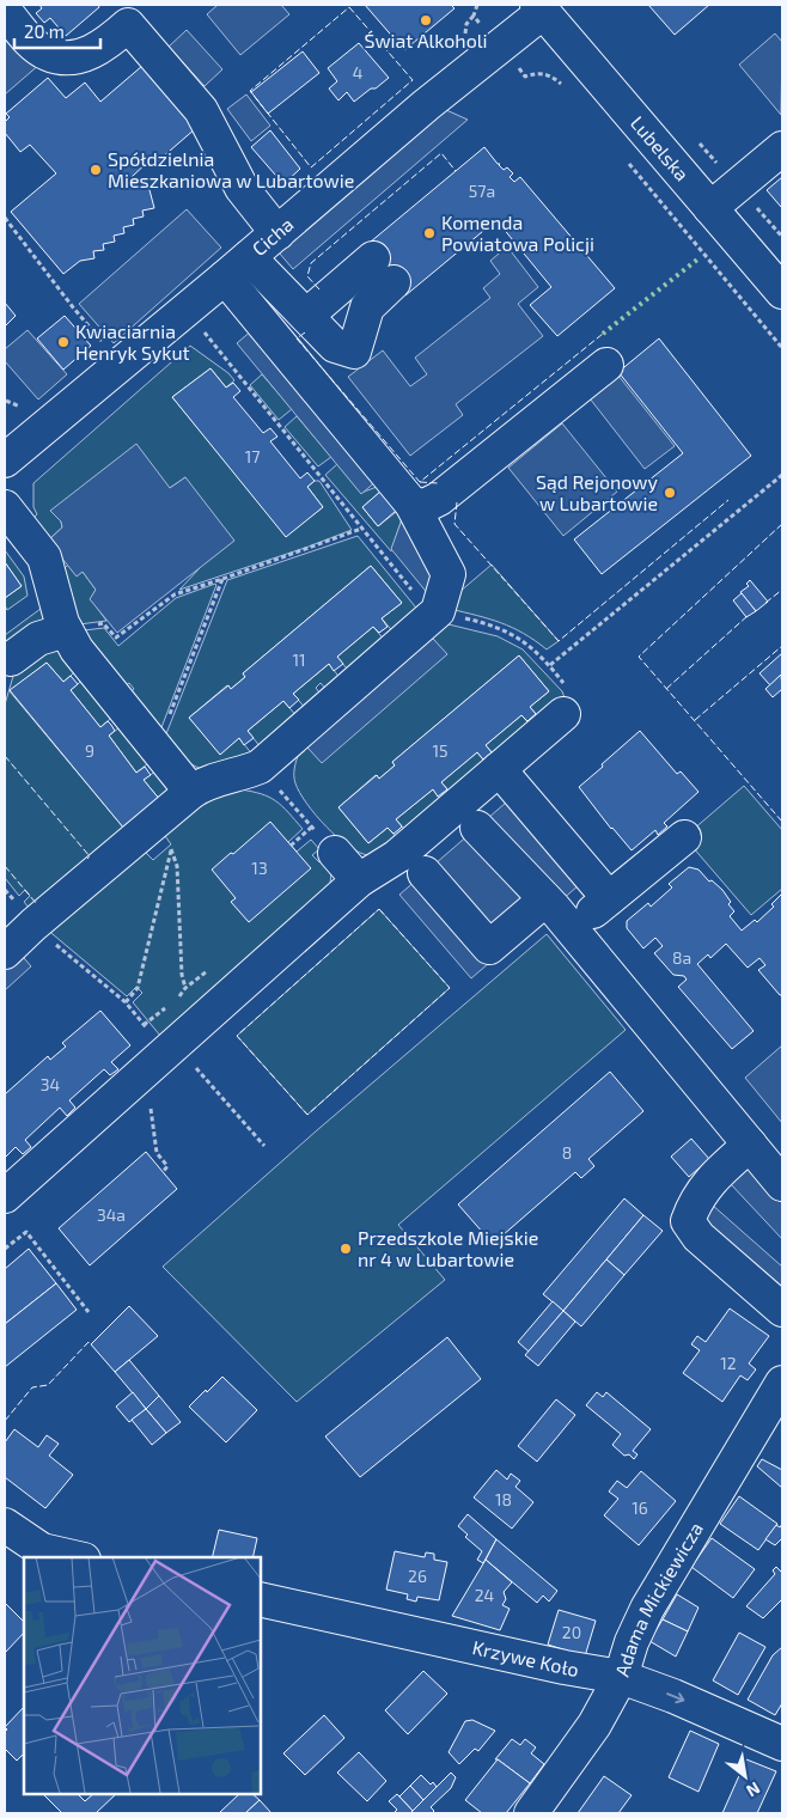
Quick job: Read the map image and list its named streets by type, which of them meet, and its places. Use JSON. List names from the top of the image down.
{
  "streets": {
    "street": [
      "Lubelska",
      "Cicha",
      "Adama Mickiewicza",
      "Krzywe Koło"
    ]
  },
  "crossings": [
    ["Lubelska", "Cicha"],
    ["Adama Mickiewicza", "Krzywe Koło"]
  ],
  "places": [
    "Świat Alkoholi",
    "Spółdzielnia Mieszkaniowa w Lubartowie",
    "Komenda Powiatowa Policji",
    "Kwiaciarnia Henryk Sykut",
    "Sąd Rejonowy w Lubartowie",
    "Przedszkole Miejskie nr 4 w Lubartowie"
  ],
  "house_numbers": [
    "4",
    "57a",
    "17",
    "11",
    "9",
    "15",
    "13",
    "8a",
    "34",
    "8",
    "34a",
    "12",
    "18",
    "16",
    "26",
    "24",
    "20"
  ],
  "scale_bar": "20 m",
  "north": "bottom right"
}
